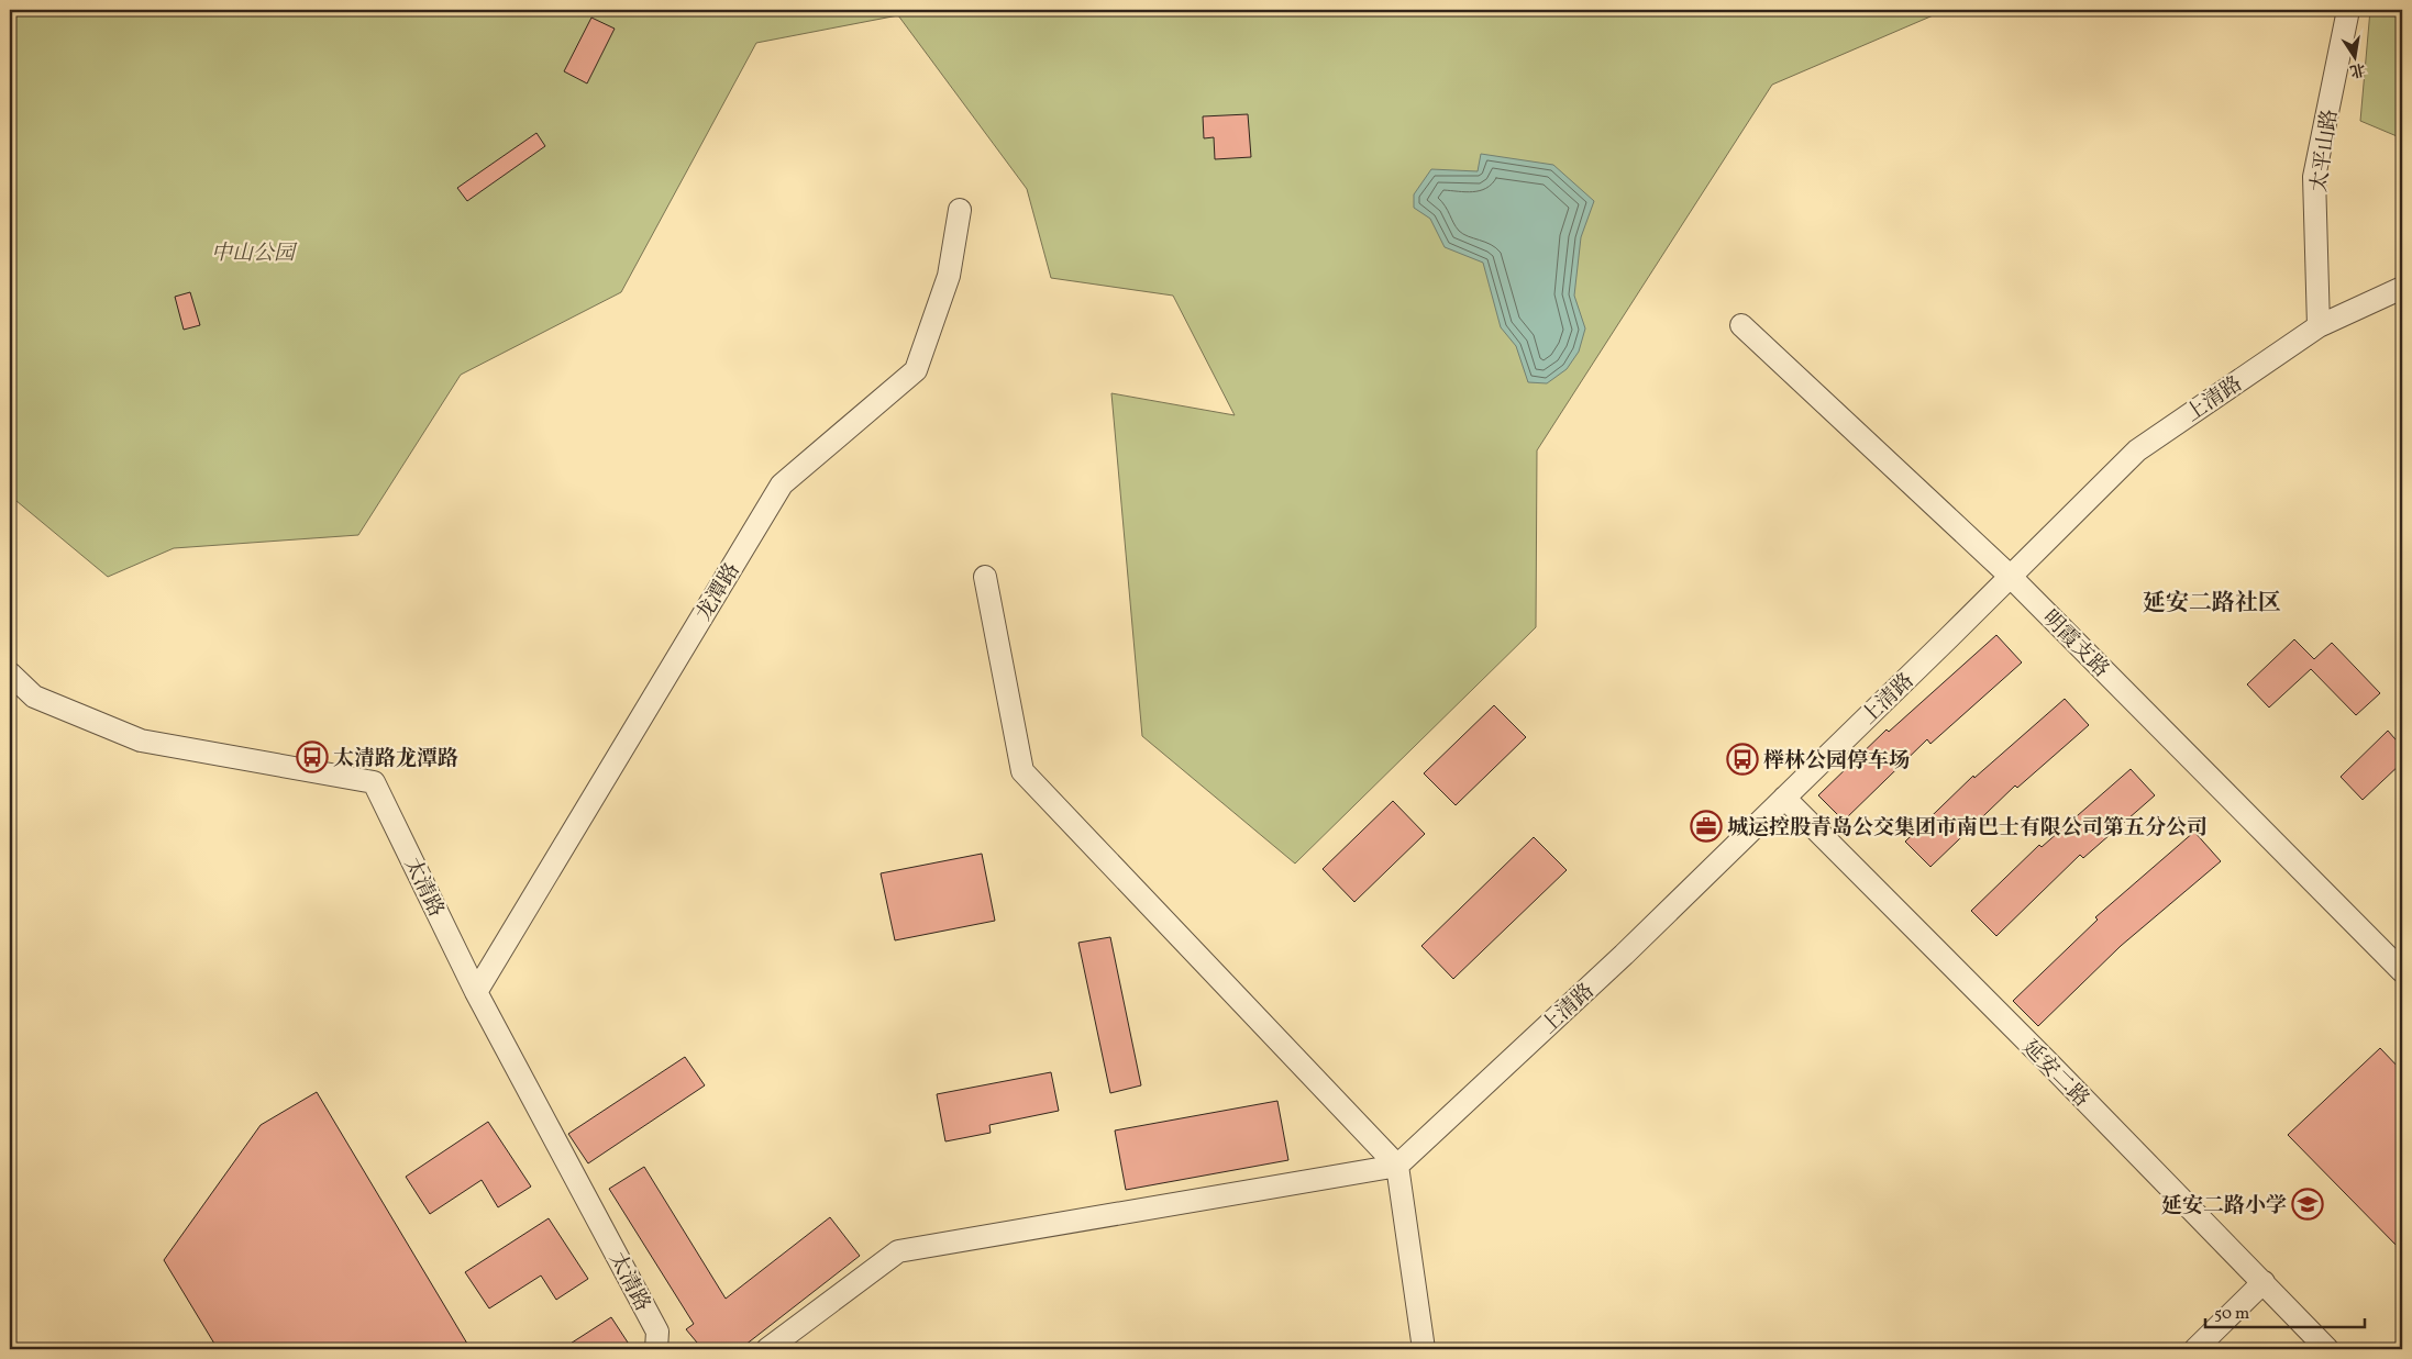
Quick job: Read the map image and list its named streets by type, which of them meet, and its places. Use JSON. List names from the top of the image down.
{
  "streets": {
    "street": [
      "太平山路",
      "上清路",
      "龙潭路",
      "明霞支路",
      "太清路",
      "延安二路"
    ]
  },
  "crossings": [
    ["太平山路", "上清路"],
    ["上清路", "明霞支路"],
    ["上清路", "延安二路"],
    ["龙潭路", "太清路"]
  ],
  "districts": ["延安二路社区"],
  "parks": ["中山公园"],
  "places": {
    "bus stop": ["太清路龙潭路", "榉林公园停车场"],
    "office": ["城运控股青岛公交集团市南巴士有限公司第五分公司"],
    "school or university": ["延安二路小学"]
  },
  "scale_bar": "50 m",
  "north": "bottom"
}
